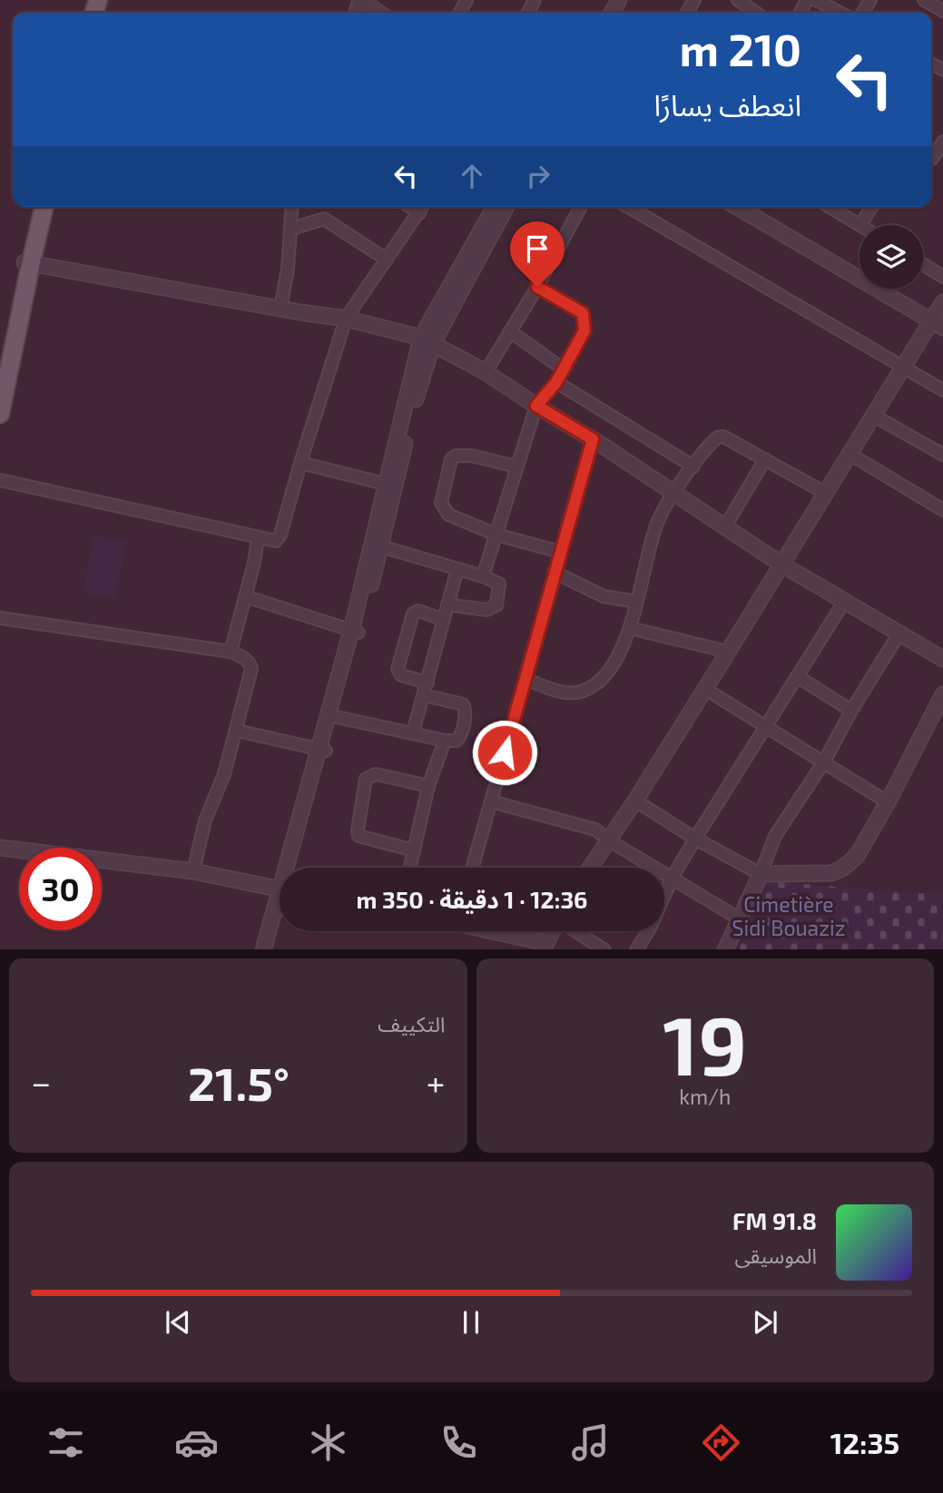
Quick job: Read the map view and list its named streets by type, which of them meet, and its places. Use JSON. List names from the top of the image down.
{
  "parks": ["Cimetière Sidi Bouaziz"],
  "page": {
    "turn": ["210 m", "انعطف يسارًا"],
    "limit": "30",
    "trip": "12:36 · 1 دقيقة · 350 m",
    "tile": [
      ["19", "km/h"],
      "التكييف"
    ],
    "heat": ["−", "21.5°", "+"],
    "song": ["91.8 FM", "الموسيقى"],
    "tabs": "12:35"
  }
}
